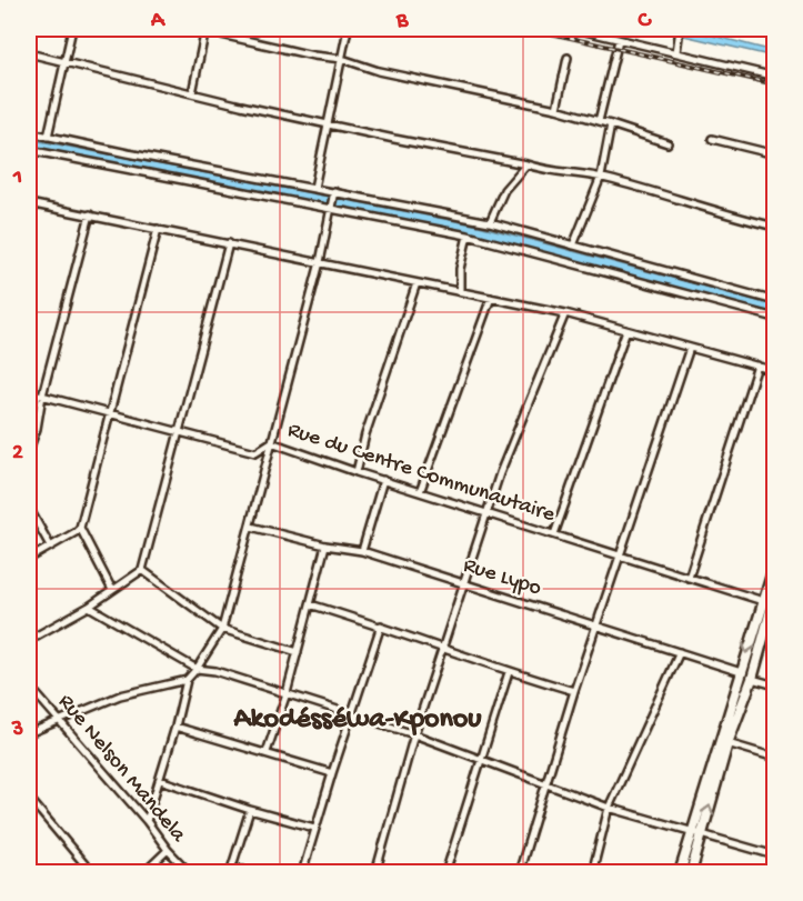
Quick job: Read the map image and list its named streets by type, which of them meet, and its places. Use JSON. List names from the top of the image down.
{
  "streets": {
    "street": ["Rue du Centre Communautaire", "Rue Lypo", "Rue Nelson Mandela"]
  },
  "districts": ["Akodésséwa-Kponou"],
  "grid": {
    "columns": ["A", "B", "C"],
    "rows": ["1", "2", "3"]
  }
}
